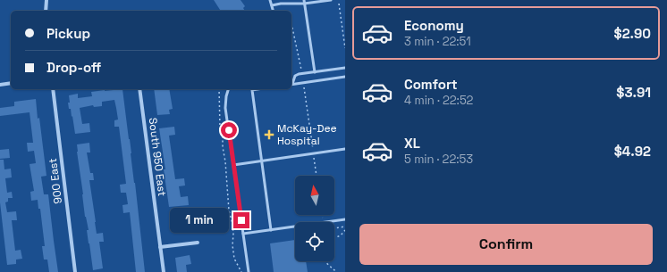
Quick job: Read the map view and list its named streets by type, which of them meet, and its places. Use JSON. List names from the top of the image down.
{
  "streets": {
    "street": ["South 950 East", "900 East"]
  },
  "places": {
    "health": ["McKay-Dee Hospital"]
  },
  "north": "top",
  "page": {
    "list": [
      {
        "name": "Economy",
        "note": "3 min · 22:51",
        "value": "$2.90"
      },
      {
        "name": "Comfort",
        "note": "4 min · 22:52",
        "value": "$3.91"
      },
      {
        "name": "XL",
        "note": "5 min · 22:53",
        "value": "$4.92"
      }
    ],
    "banner": ["Pickup", "Drop-off"],
    "bubble": "1 min",
    "buttons": "Confirm"
  }
}
